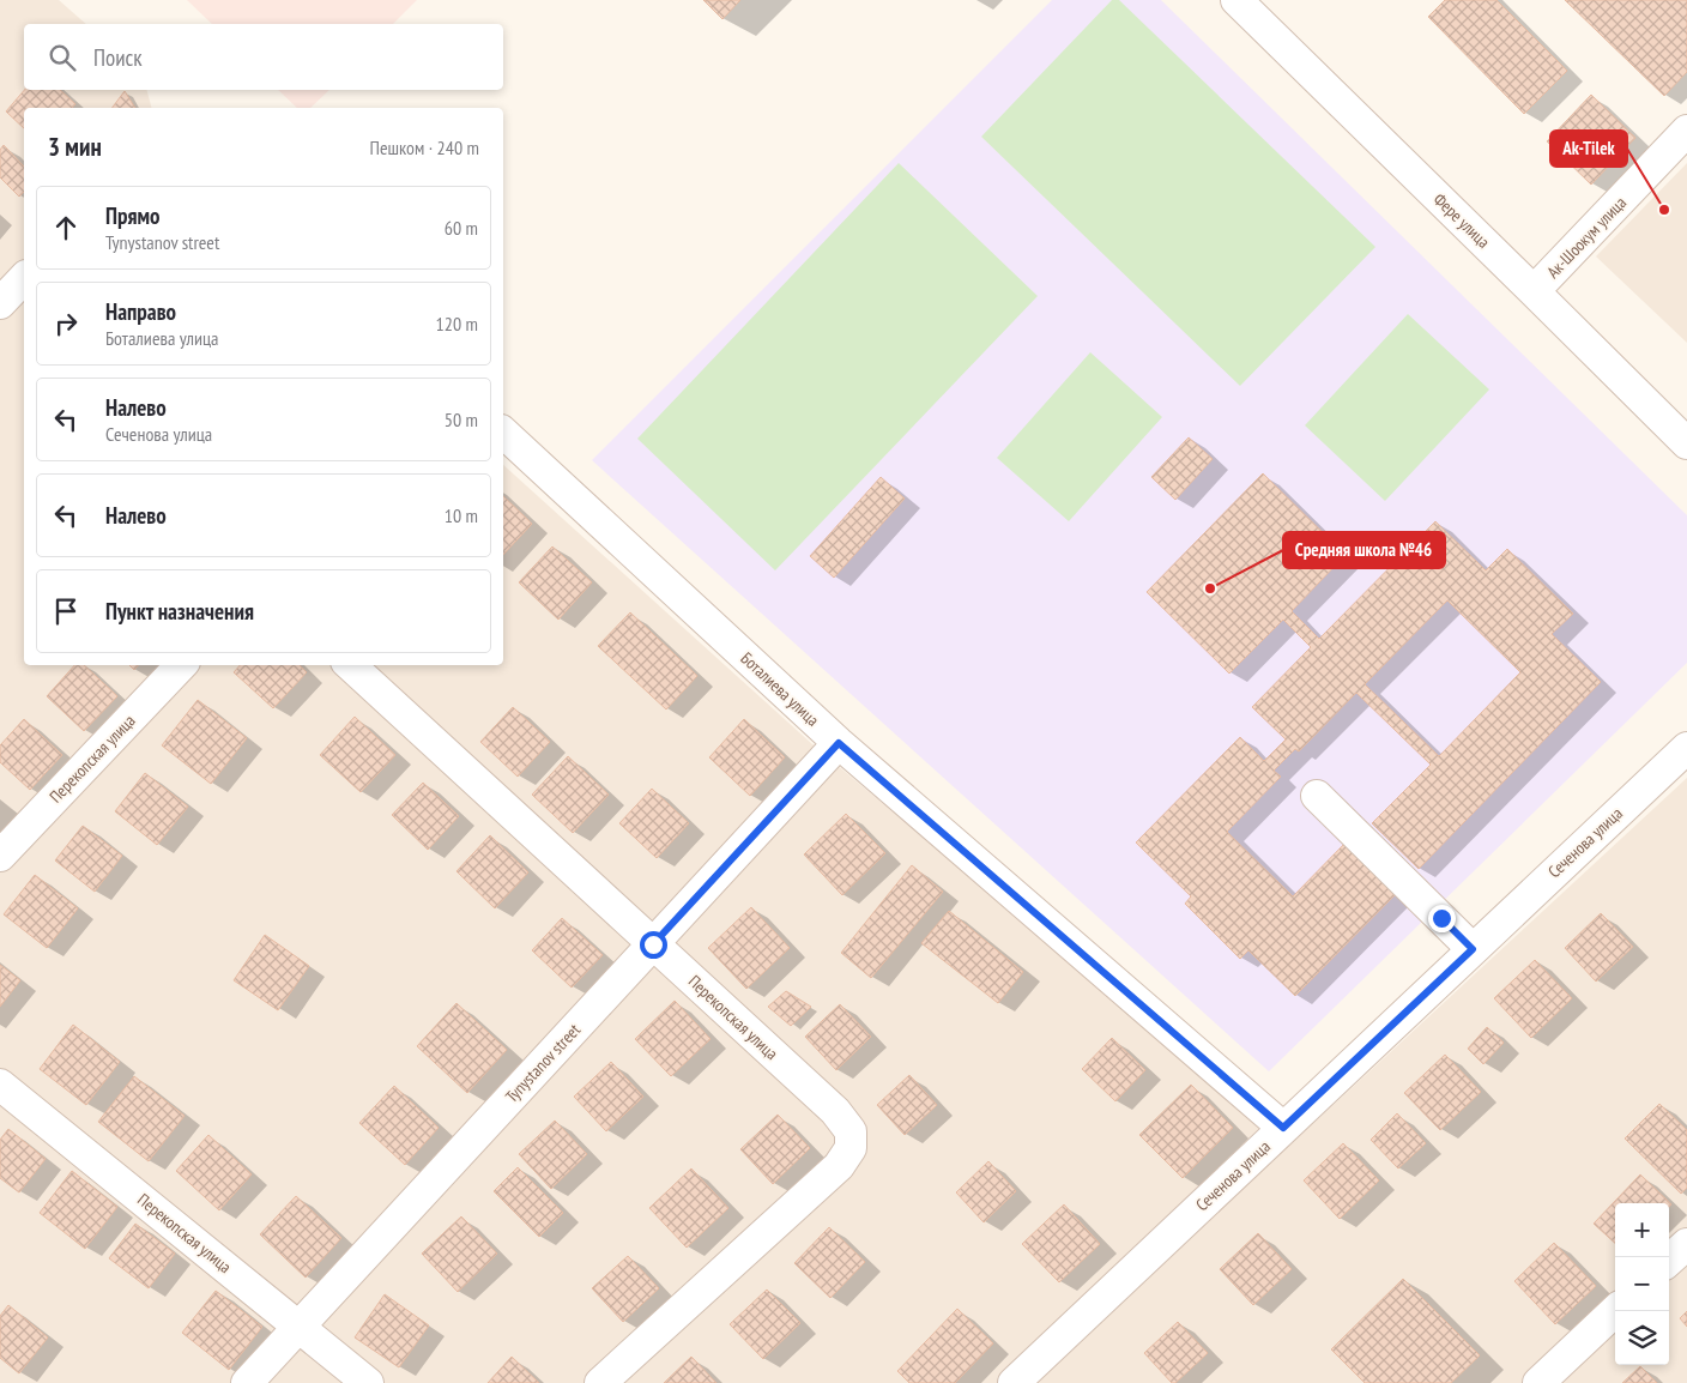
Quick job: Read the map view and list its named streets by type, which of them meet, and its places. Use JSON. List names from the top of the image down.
{
  "streets": {
    "street": [
      "Фере улица",
      "Ак-Шоокум улица",
      "Боталиева улица",
      "Перекопская улица",
      "Сеченова улица",
      "Tynystanov street"
    ]
  },
  "crossings": [
    ["Фере улица", "Ак-Шоокум улица"],
    ["Боталиева улица", "Сеченова улица"],
    ["Боталиева улица", "Tynystanov street"],
    ["Перекопская улица", "Tynystanov street"]
  ],
  "places": ["Ak-Tilek", "Средняя школа №46"],
  "page": {
    "search": "Поиск",
    "heading": ["3 мин", "Пешком · 240 m"],
    "list": [
      ["Прямо", "Tynystanov street", "60 m"],
      ["Направо", "Боталиева улица", "120 m"],
      ["Налево", "Сеченова улица", "50 m"],
      ["Налево", "10 m"],
      "Пункт назначения"
    ],
    "map_buttons": ["+", "−"]
  }
}
